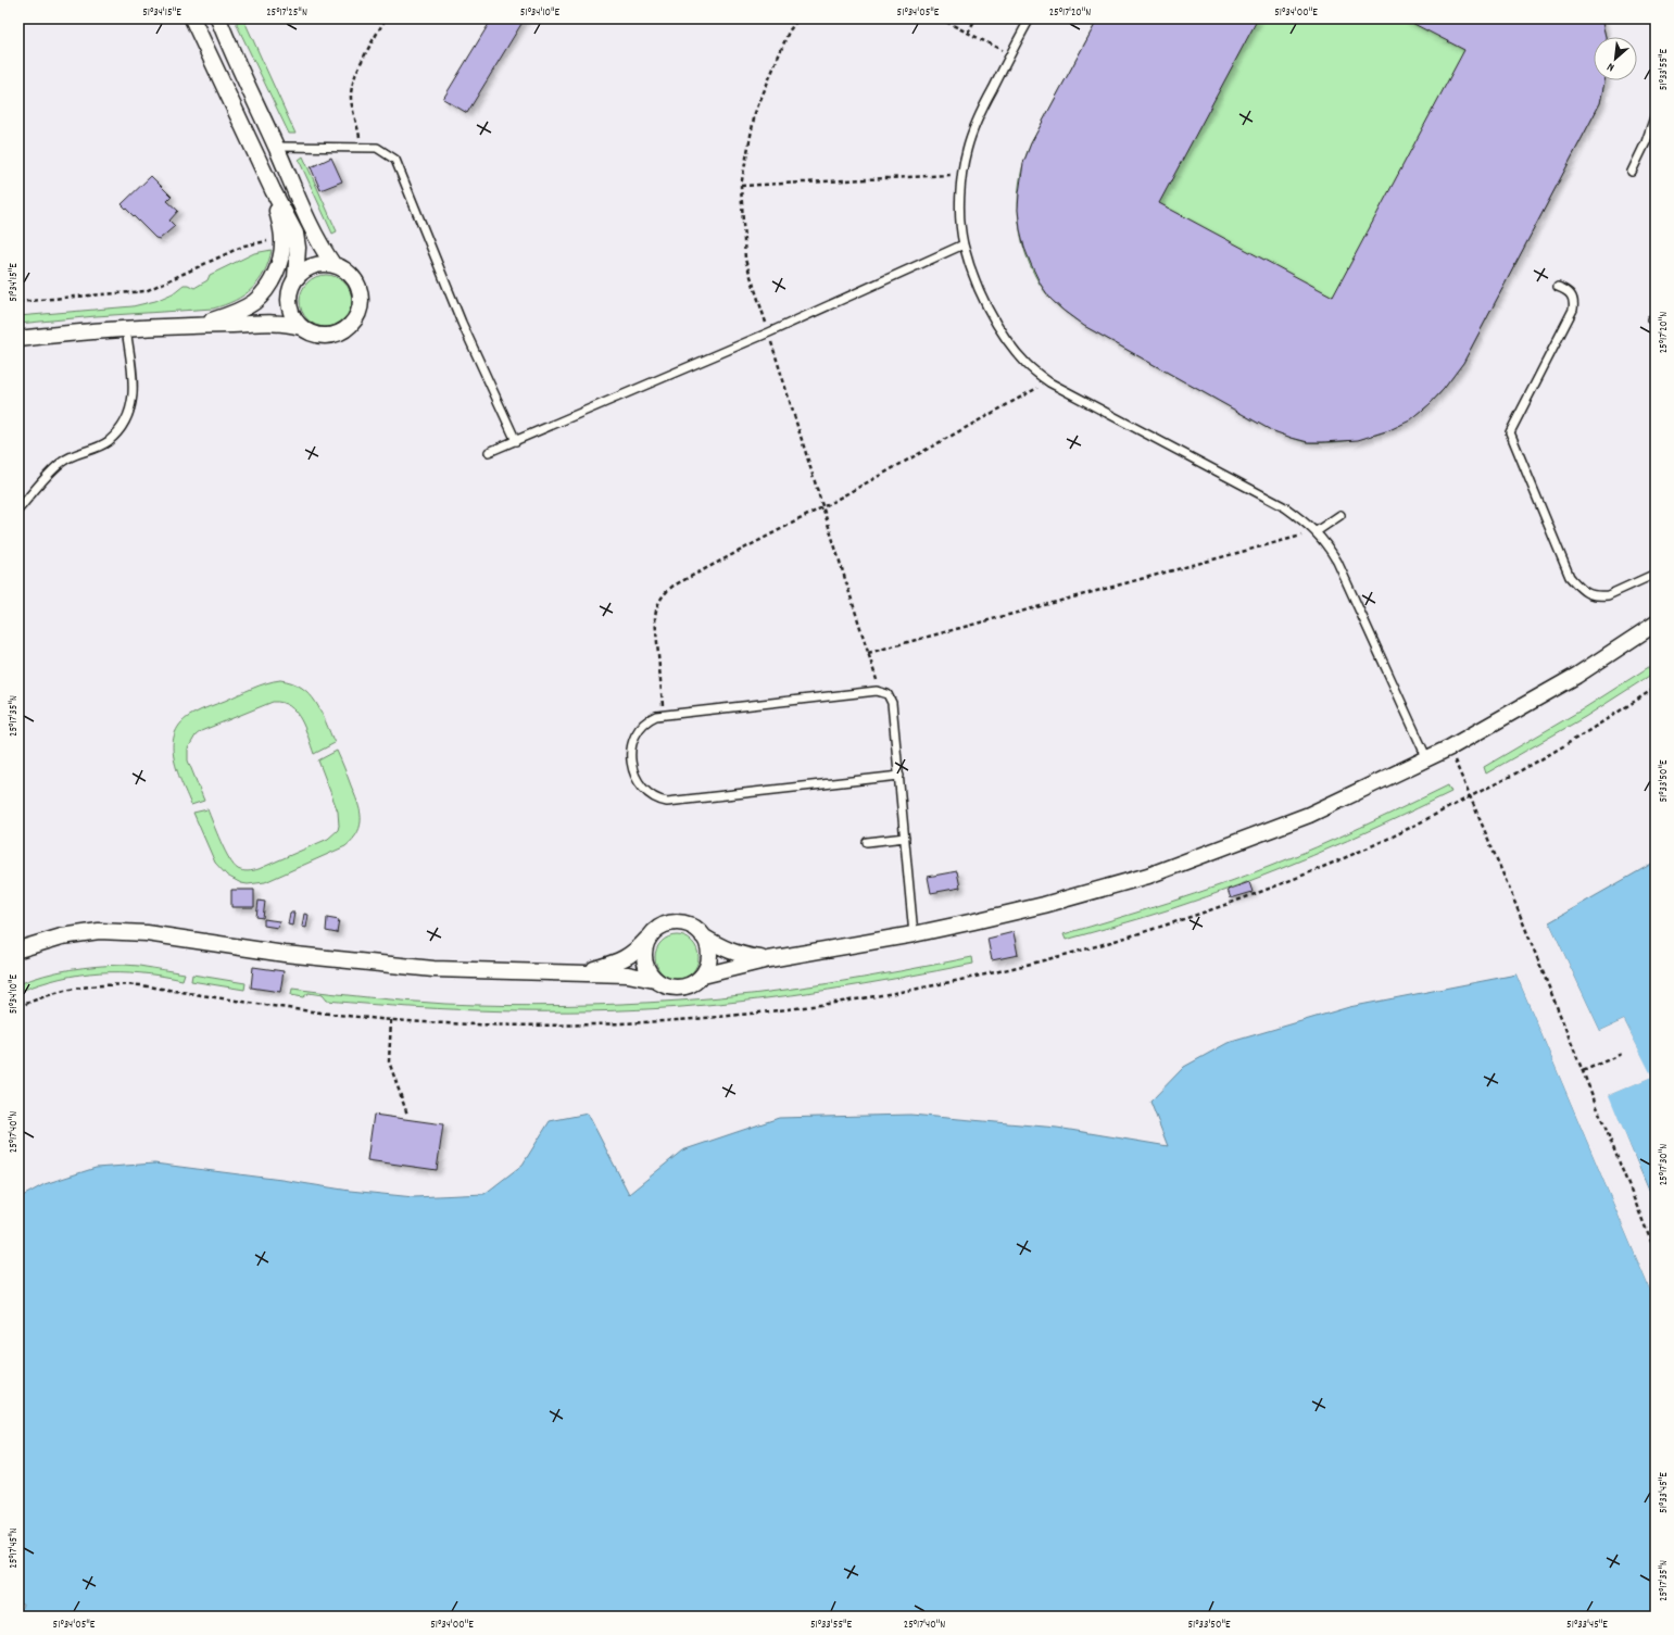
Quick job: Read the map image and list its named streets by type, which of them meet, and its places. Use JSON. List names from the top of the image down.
{
  "north": "bottom left",
  "coordinates": [
    "51°34'15\"E",
    "25°17'25\"N",
    "51°34'10\"E",
    "51°34'05\"E",
    "25°17'20\"N",
    "51°34'00\"E",
    "51°33'55\"E",
    "25°17'35\"N",
    "51°33'50\"E",
    "25°17'40\"N",
    "25°17'30\"N",
    "51°33'45\"E",
    "25°17'45\"N"
  ]
}
